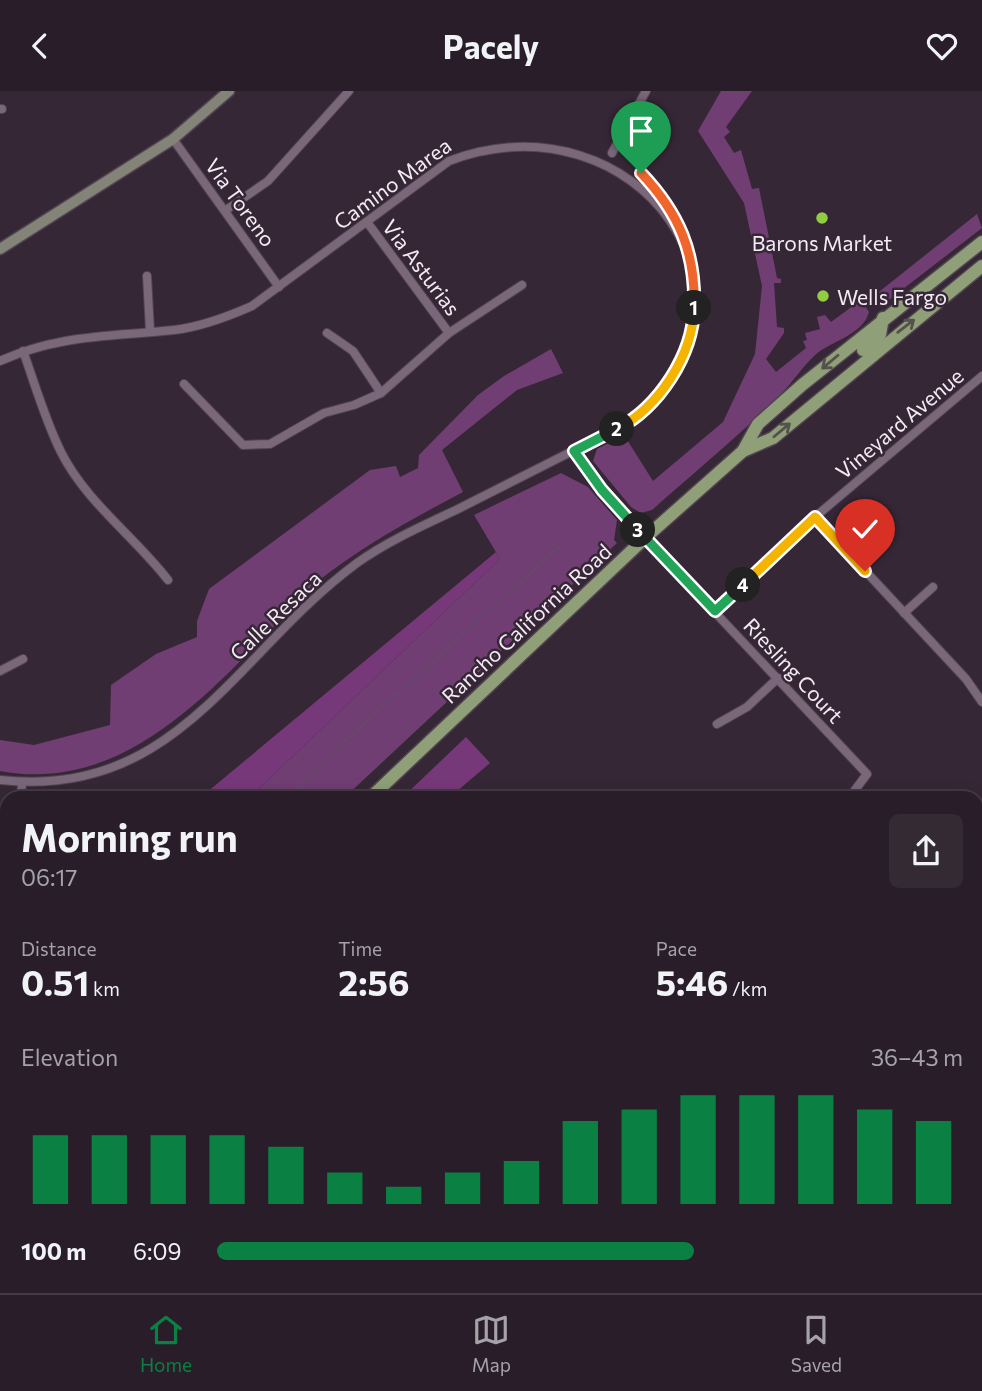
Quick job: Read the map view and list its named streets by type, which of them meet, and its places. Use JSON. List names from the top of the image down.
{
  "streets": {
    "main road": ["Rancho California Road"],
    "street": [
      "Camino Marea",
      "Via Toreno",
      "Via Asturias",
      "Vineyard Avenue",
      "Calle Resaca",
      "Riesling Court"
    ]
  },
  "crossings": [
    ["Camino Marea", "Via Toreno"],
    ["Camino Marea", "Via Asturias"],
    ["Vineyard Avenue", "Riesling Court"],
    ["Calle Resaca", "Riesling Court"],
    ["Rancho California Road", "Riesling Court"]
  ],
  "places": ["Barons Market", "Wells Fargo"],
  "page": {
    "header": "Pacely",
    "pins": [
      "1",
      "2",
      "3",
      "4"
    ],
    "heading": ["Morning run", "06:17"],
    "stats": [
      ["Distance", "0.51 km"],
      ["Time", "2:56"],
      ["Pace", "5:46 /km"]
    ],
    "chart": ["Elevation", "36–43 m"],
    "list": [
      {
        "name": "100 m",
        "note": "6:09"
      }
    ],
    "tabs": ["Home", "Map", "Saved"]
  }
}
